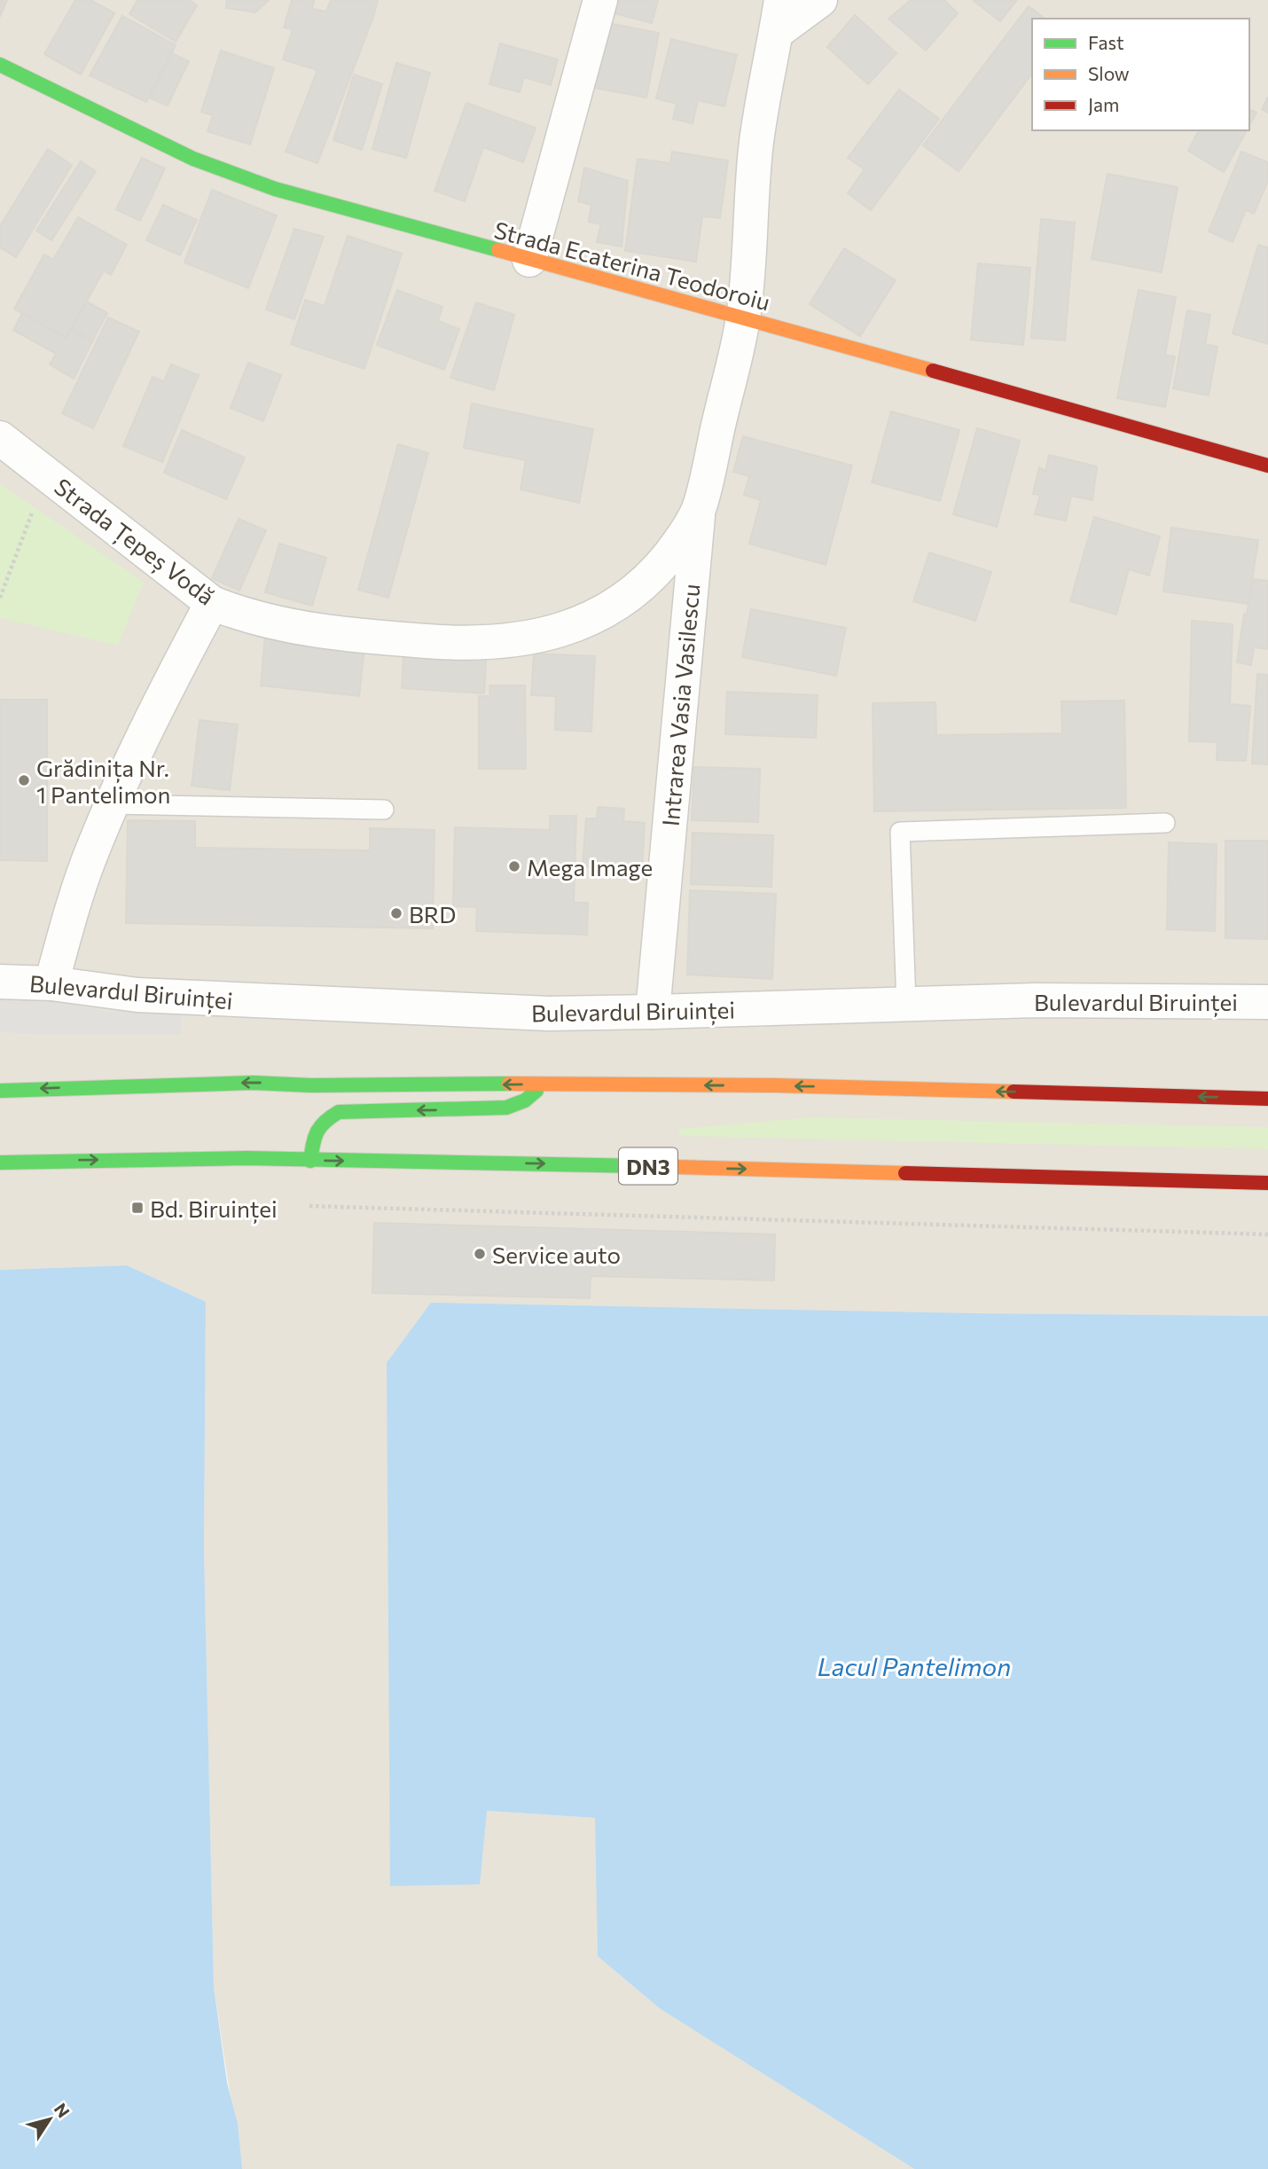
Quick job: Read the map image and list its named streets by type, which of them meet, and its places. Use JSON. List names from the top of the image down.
{
  "streets": {
    "main road": ["Strada Ecaterina Teodoroiu", "DN3"],
    "street": ["Strada Țepeș Vodă", "Intrarea Vasia Vasilescu", "Bulevardul Biruinței"]
  },
  "crossings": [
    ["Strada Ecaterina Teodoroiu", "Strada Țepeș Vodă"],
    ["Strada Țepeș Vodă", "Intrarea Vasia Vasilescu"],
    ["Intrarea Vasia Vasilescu", "Bulevardul Biruinței"]
  ],
  "water": ["Lacul Pantelimon"],
  "places": {
    "other": [
      "Grădinița Nr. 1 Pantelimon",
      "Mega Image",
      "BRD",
      "Service auto"
    ],
    "transit": ["Bd. Biruinței"]
  },
  "legend": ["Fast", "Slow", "Jam"],
  "north": "top right"
}
